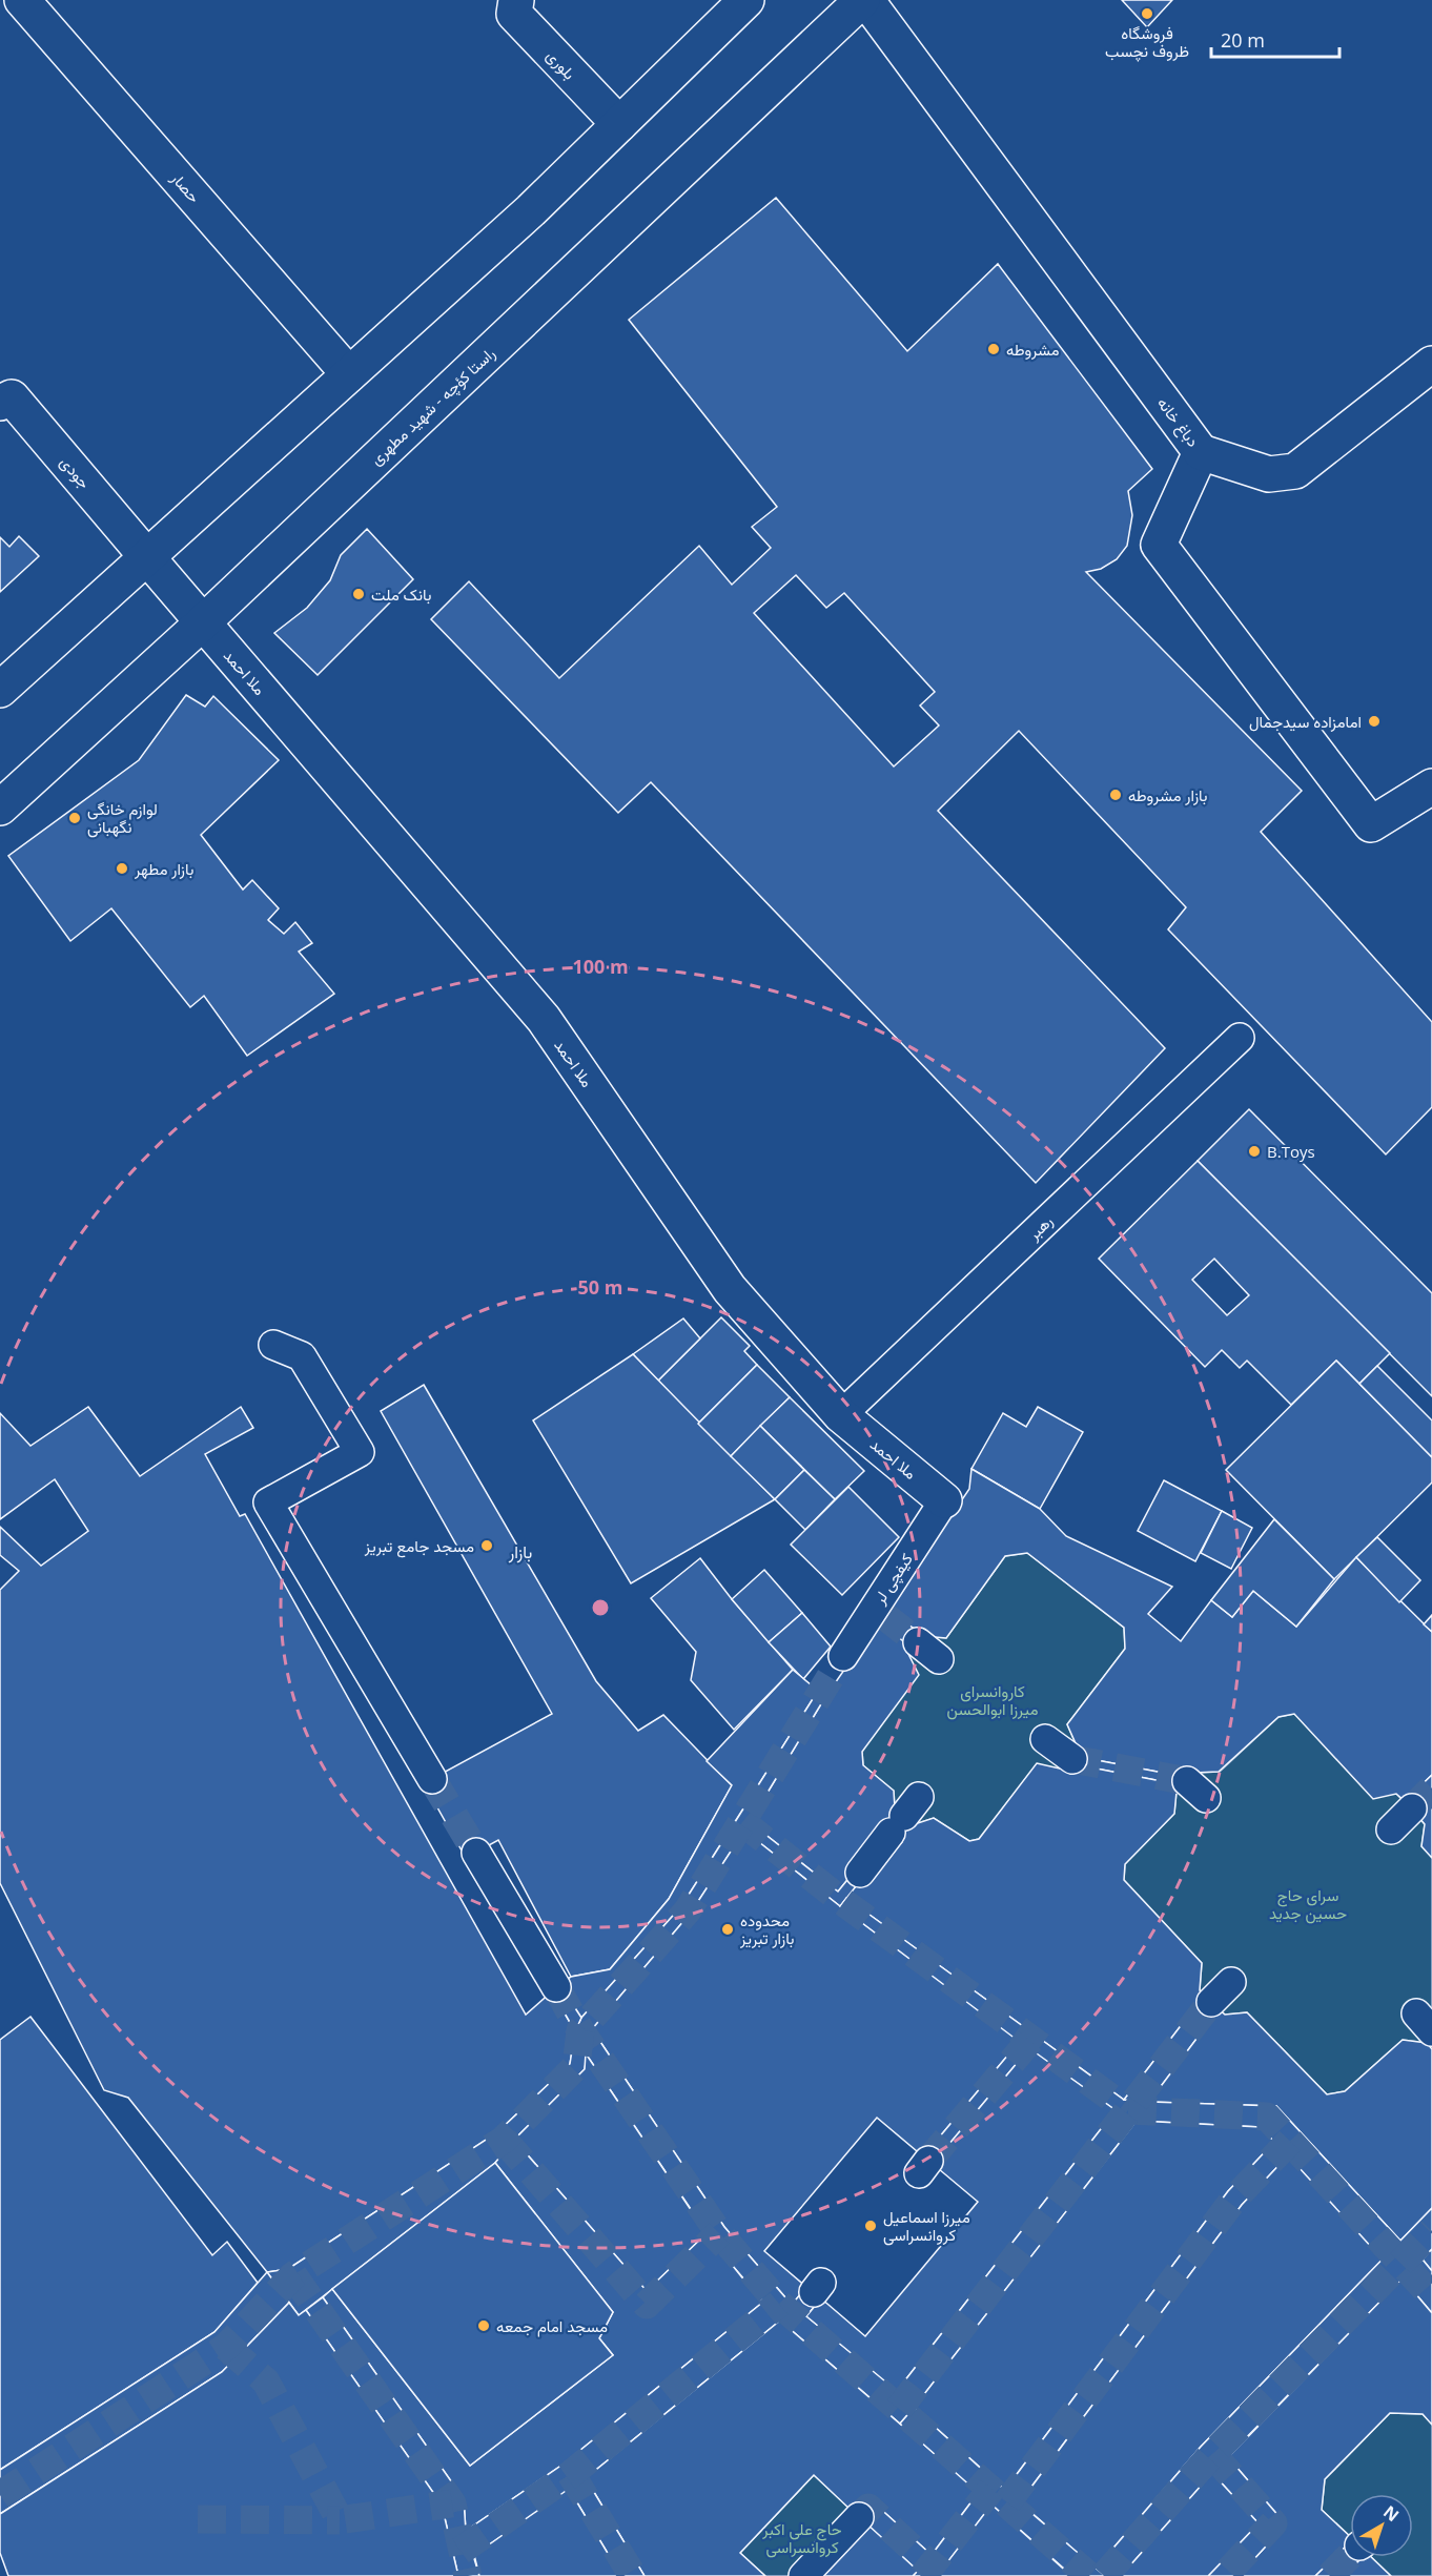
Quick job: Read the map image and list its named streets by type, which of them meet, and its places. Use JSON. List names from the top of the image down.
{
  "streets": {
    "street": [
      "بلوری",
      "حصار",
      "راستا کؤچه - شهید مطهری",
      "دباغ خانه",
      "جودی",
      "ملا احمد",
      "رهبر",
      "کیفچی لر"
    ]
  },
  "crossings": [
    ["راستا کؤچه - شهید مطهری", "دباغ خانه"],
    ["راستا کؤچه - شهید مطهری", "ملا احمد"],
    ["جودی", "ملا احمد"],
    ["ملا احمد", "رهبر"],
    ["ملا احمد", "کیفچی لر"]
  ],
  "districts": ["بازار"],
  "parks": ["کاروانسرای میرزا ابوالحسن", "سرای حاج حسین جدید", "حاج علی اکبر کروانسراسی"],
  "places": [
    "فروشگاه ظروف نچسب",
    "مشروطه",
    "بانک ملت",
    "امامزاده سیدجمال",
    "بازار مشروطه",
    "لوازم خانگی نگهبانی",
    "بازار مطهر",
    "B.Toys",
    "مسجد جامع تبریز",
    "محدوده بازار تبریز",
    "میرزا اسماعیل کروانسراسی",
    "مسجد امام جمعه"
  ],
  "scale_bar": "20 m",
  "north": "top right",
  "rings": ["100 m", "50 m"]
}
